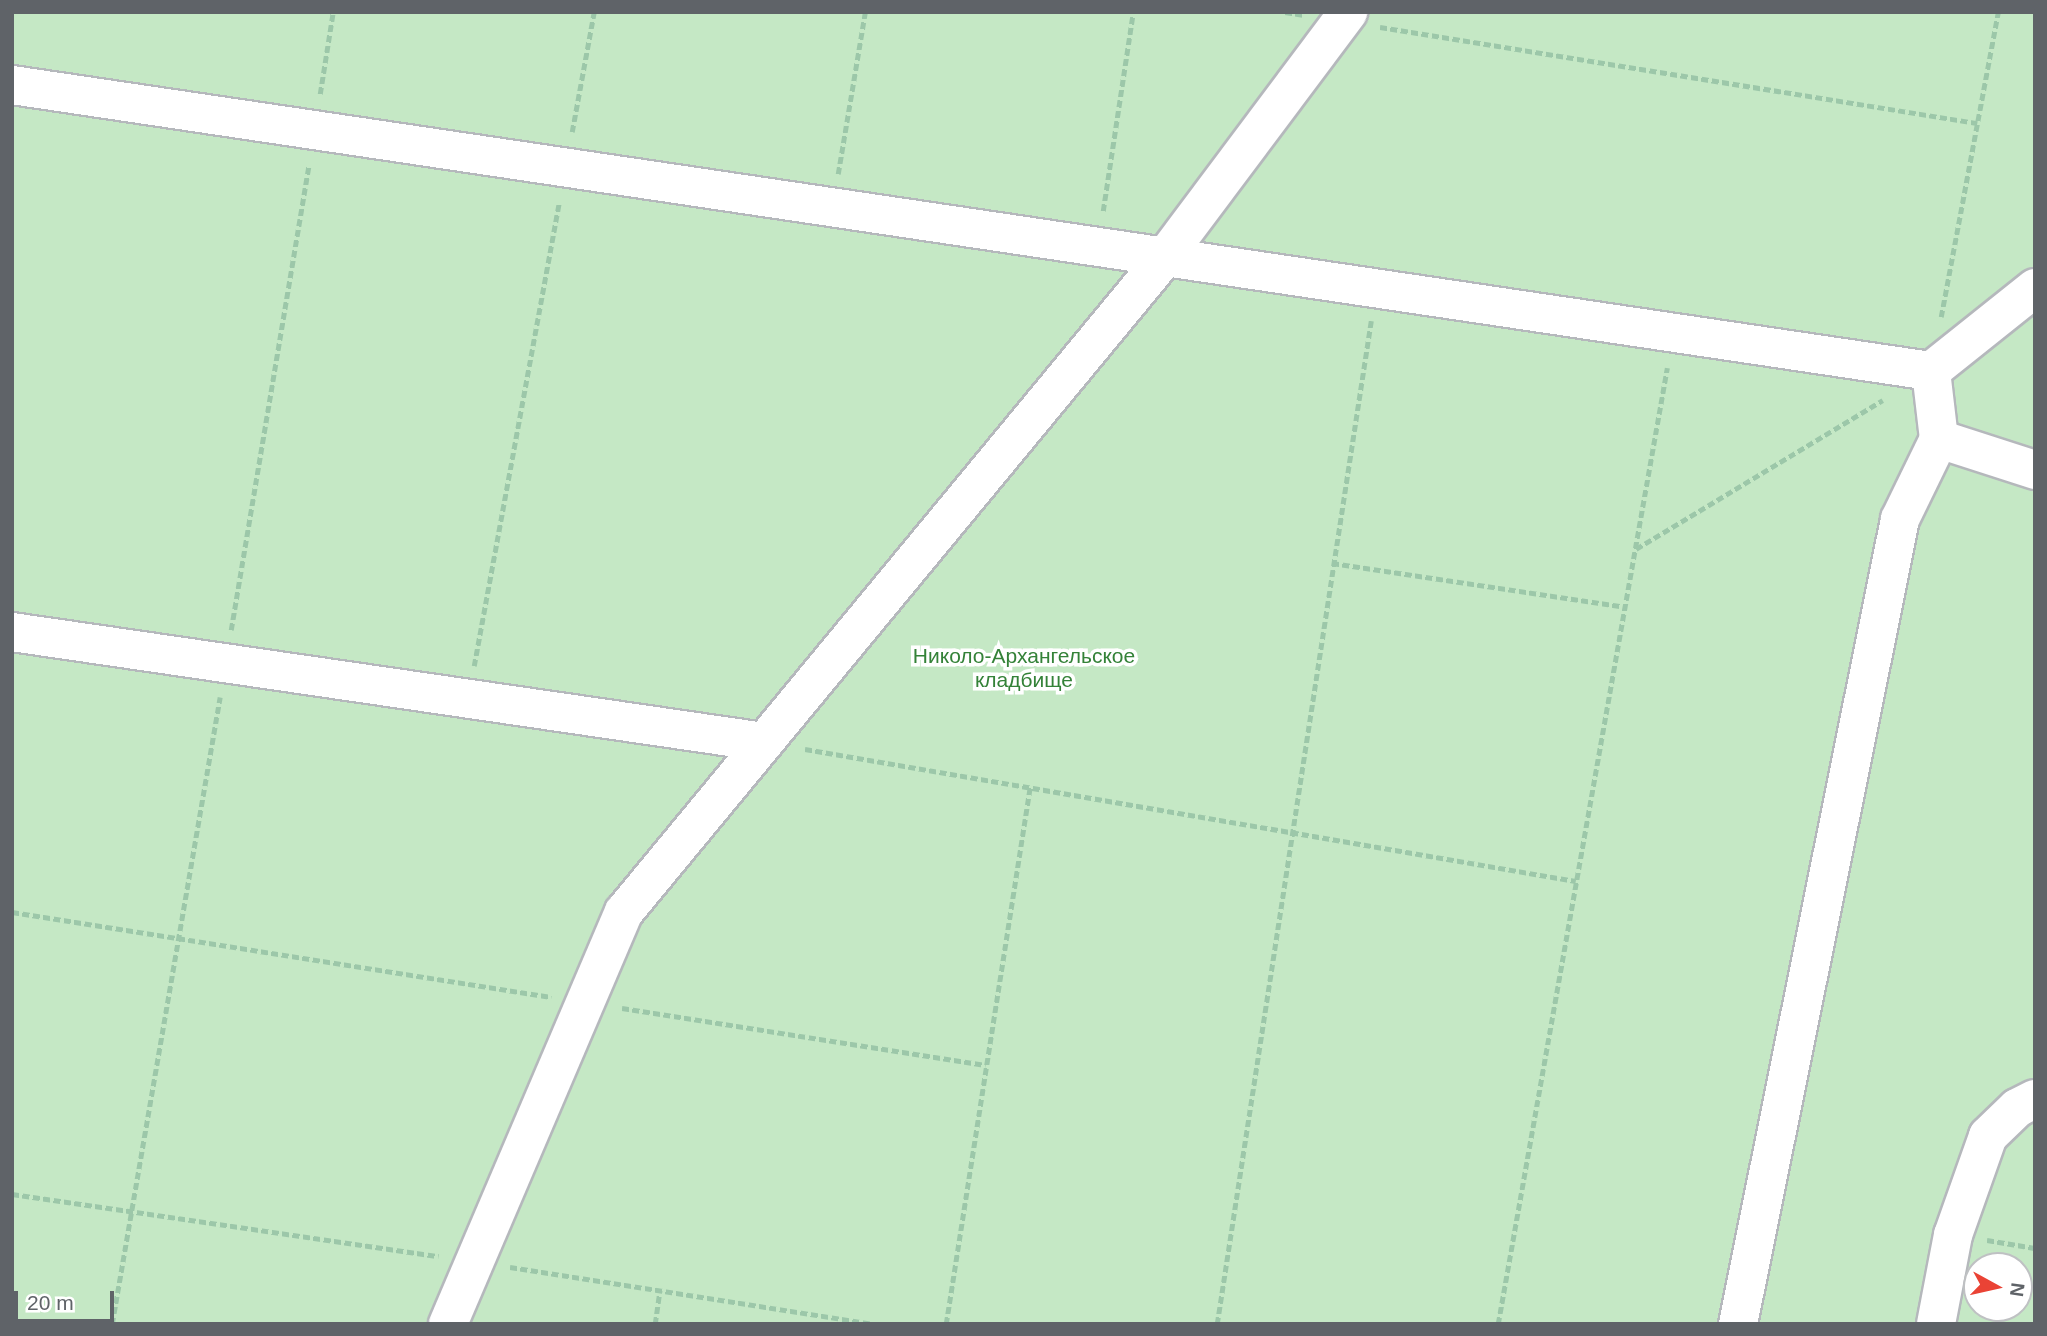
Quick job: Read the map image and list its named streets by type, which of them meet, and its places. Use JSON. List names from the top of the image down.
{
  "parks": ["Николо-Архангельское кладбище"],
  "scale_bar": "20 m",
  "north": "right"
}
